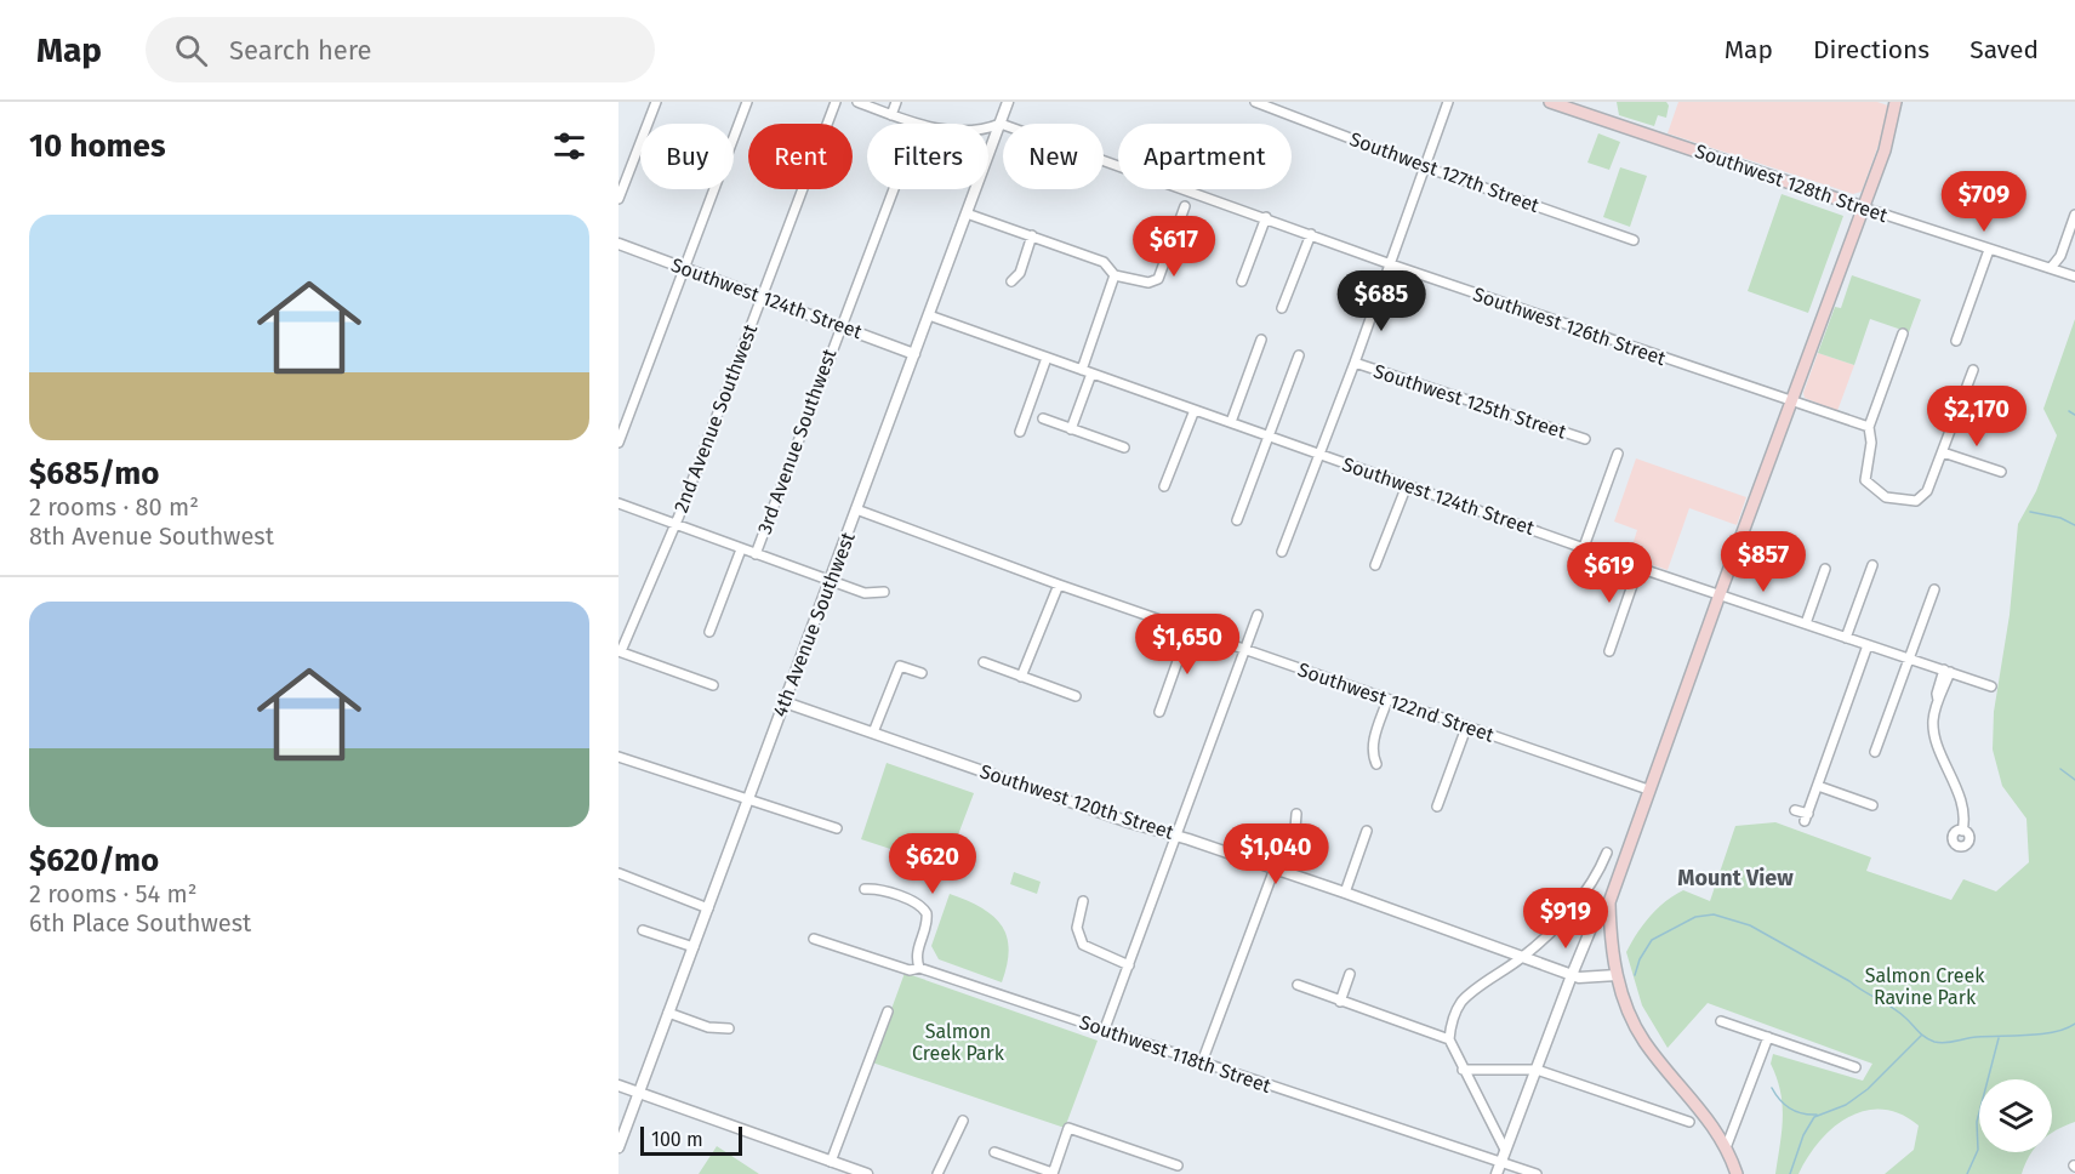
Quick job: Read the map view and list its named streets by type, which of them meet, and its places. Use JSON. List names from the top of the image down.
{
  "streets": {
    "main road": ["Southwest 128th Street"],
    "street": [
      "Southwest 127th Street",
      "Southwest 124th Street",
      "Southwest 126th Street",
      "Southwest 125th Street",
      "2nd Avenue Southwest",
      "3rd Avenue Southwest",
      "4th Avenue Southwest",
      "Southwest 122nd Street",
      "Southwest 120th Street",
      "Southwest 118th Street"
    ]
  },
  "crossings": [
    ["Southwest 124th Street", "2nd Avenue Southwest"],
    ["Southwest 124th Street", "3rd Avenue Southwest"],
    ["Southwest 124th Street", "4th Avenue Southwest"],
    ["Southwest 126th Street", "4th Avenue Southwest"],
    ["4th Avenue Southwest", "Southwest 122nd Street"],
    ["4th Avenue Southwest", "Southwest 120th Street"]
  ],
  "districts": ["Mount View"],
  "parks": ["Salmon Creek Ravine Park", "Salmon Creek Park"],
  "scale_bar": "100 m",
  "page": {
    "header": "Map",
    "search": "Search here",
    "nav": ["Map", "Directions", "Saved"],
    "heading": "10 homes",
    "chip": [
      "Buy",
      "Rent",
      "Filters",
      "New",
      "Apartment"
    ],
    "price": [
      "$709",
      "$617",
      "$685",
      "$2,170",
      "$857",
      "$619",
      "$1,650",
      "$1,040",
      "$620",
      "$919"
    ],
    "list": [
      {
        "name": "$685/mo",
        "note": "2 rooms · 80 m² · 8th Avenue Southwest"
      },
      {
        "name": "$620/mo",
        "note": "2 rooms · 54 m² · 6th Place Southwest"
      }
    ],
    "scale": "100 m"
  }
}
